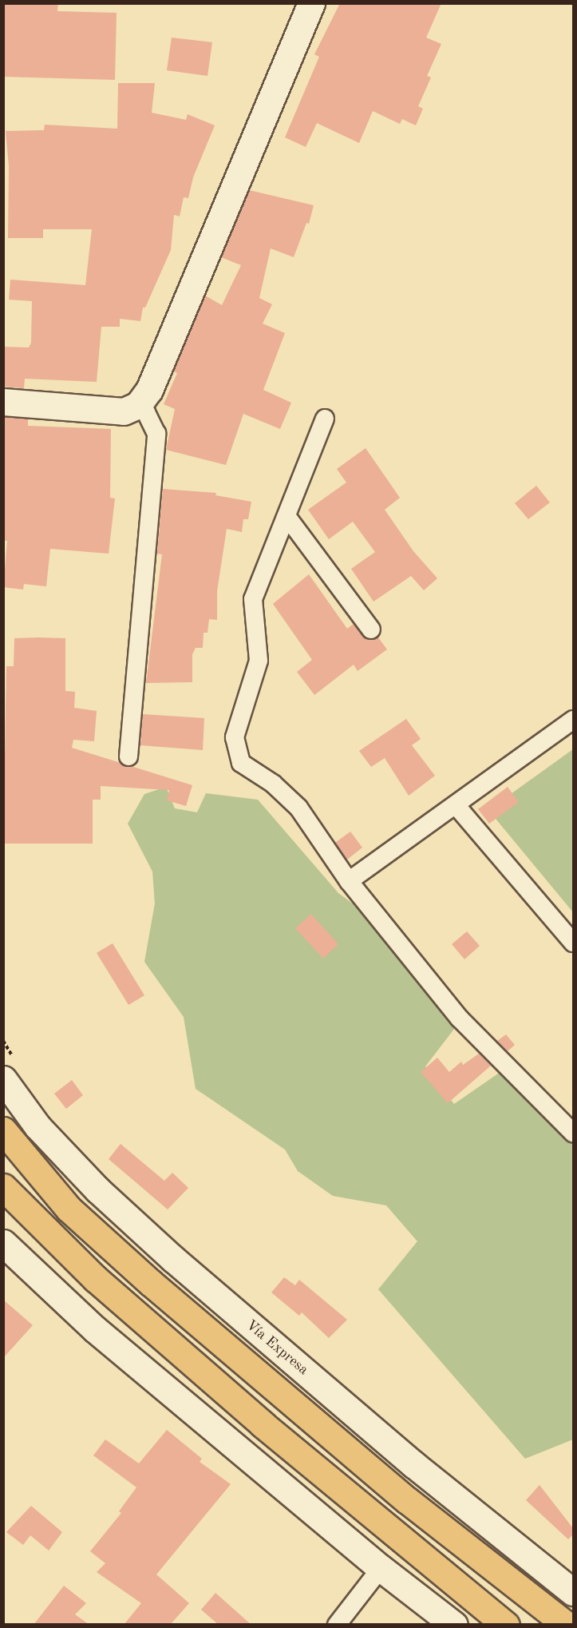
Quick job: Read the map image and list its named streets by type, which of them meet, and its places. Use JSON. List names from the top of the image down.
{
  "streets": {
    "main road": ["Vía Expresa"]
  }
}
